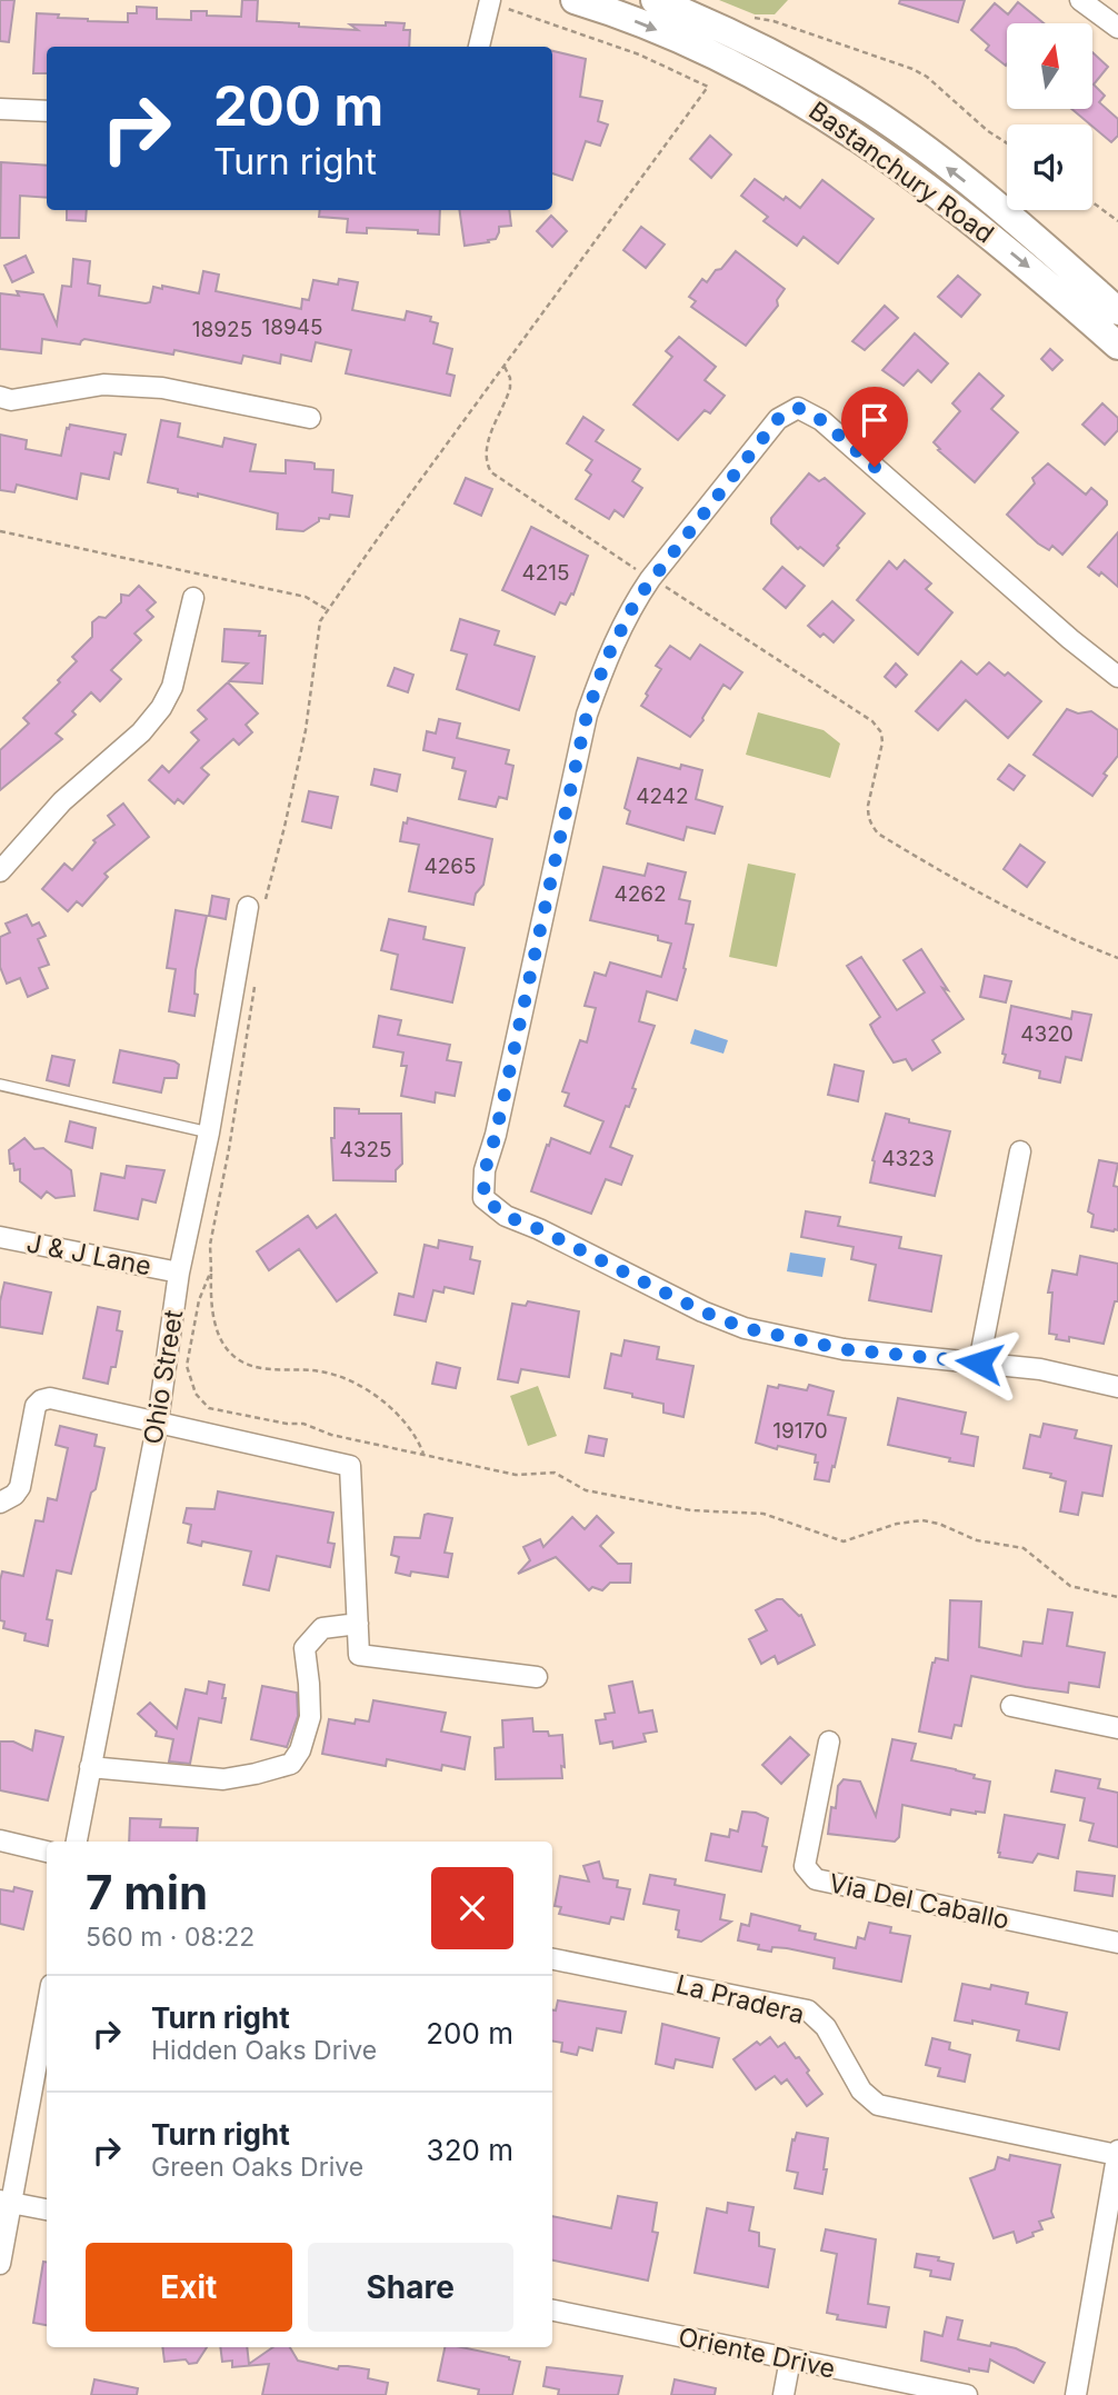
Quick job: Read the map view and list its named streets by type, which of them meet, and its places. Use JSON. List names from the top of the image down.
{
  "streets": {
    "main road": ["Bastanchury Road"],
    "street": [
      "J & J Lane",
      "Ohio Street",
      "Via Del Caballo",
      "La Pradera",
      "Oriente Drive"
    ]
  },
  "crossings": [
    ["J & J Lane", "Ohio Street"]
  ],
  "house_numbers": [
    "18945",
    "18925",
    "4215",
    "4242",
    "4265",
    "4262",
    "4320",
    "4325",
    "4323",
    "19170"
  ],
  "north": "top",
  "page": {
    "turn": ["200 m", "Turn right"],
    "heading": ["7 min", "560 m · 08:22"],
    "list": [
      {
        "name": "Turn right",
        "note": "Hidden Oaks Drive",
        "value": "200 m"
      },
      {
        "name": "Turn right",
        "note": "Green Oaks Drive",
        "value": "320 m"
      }
    ],
    "buttons": ["Exit", "Share"]
  }
}
